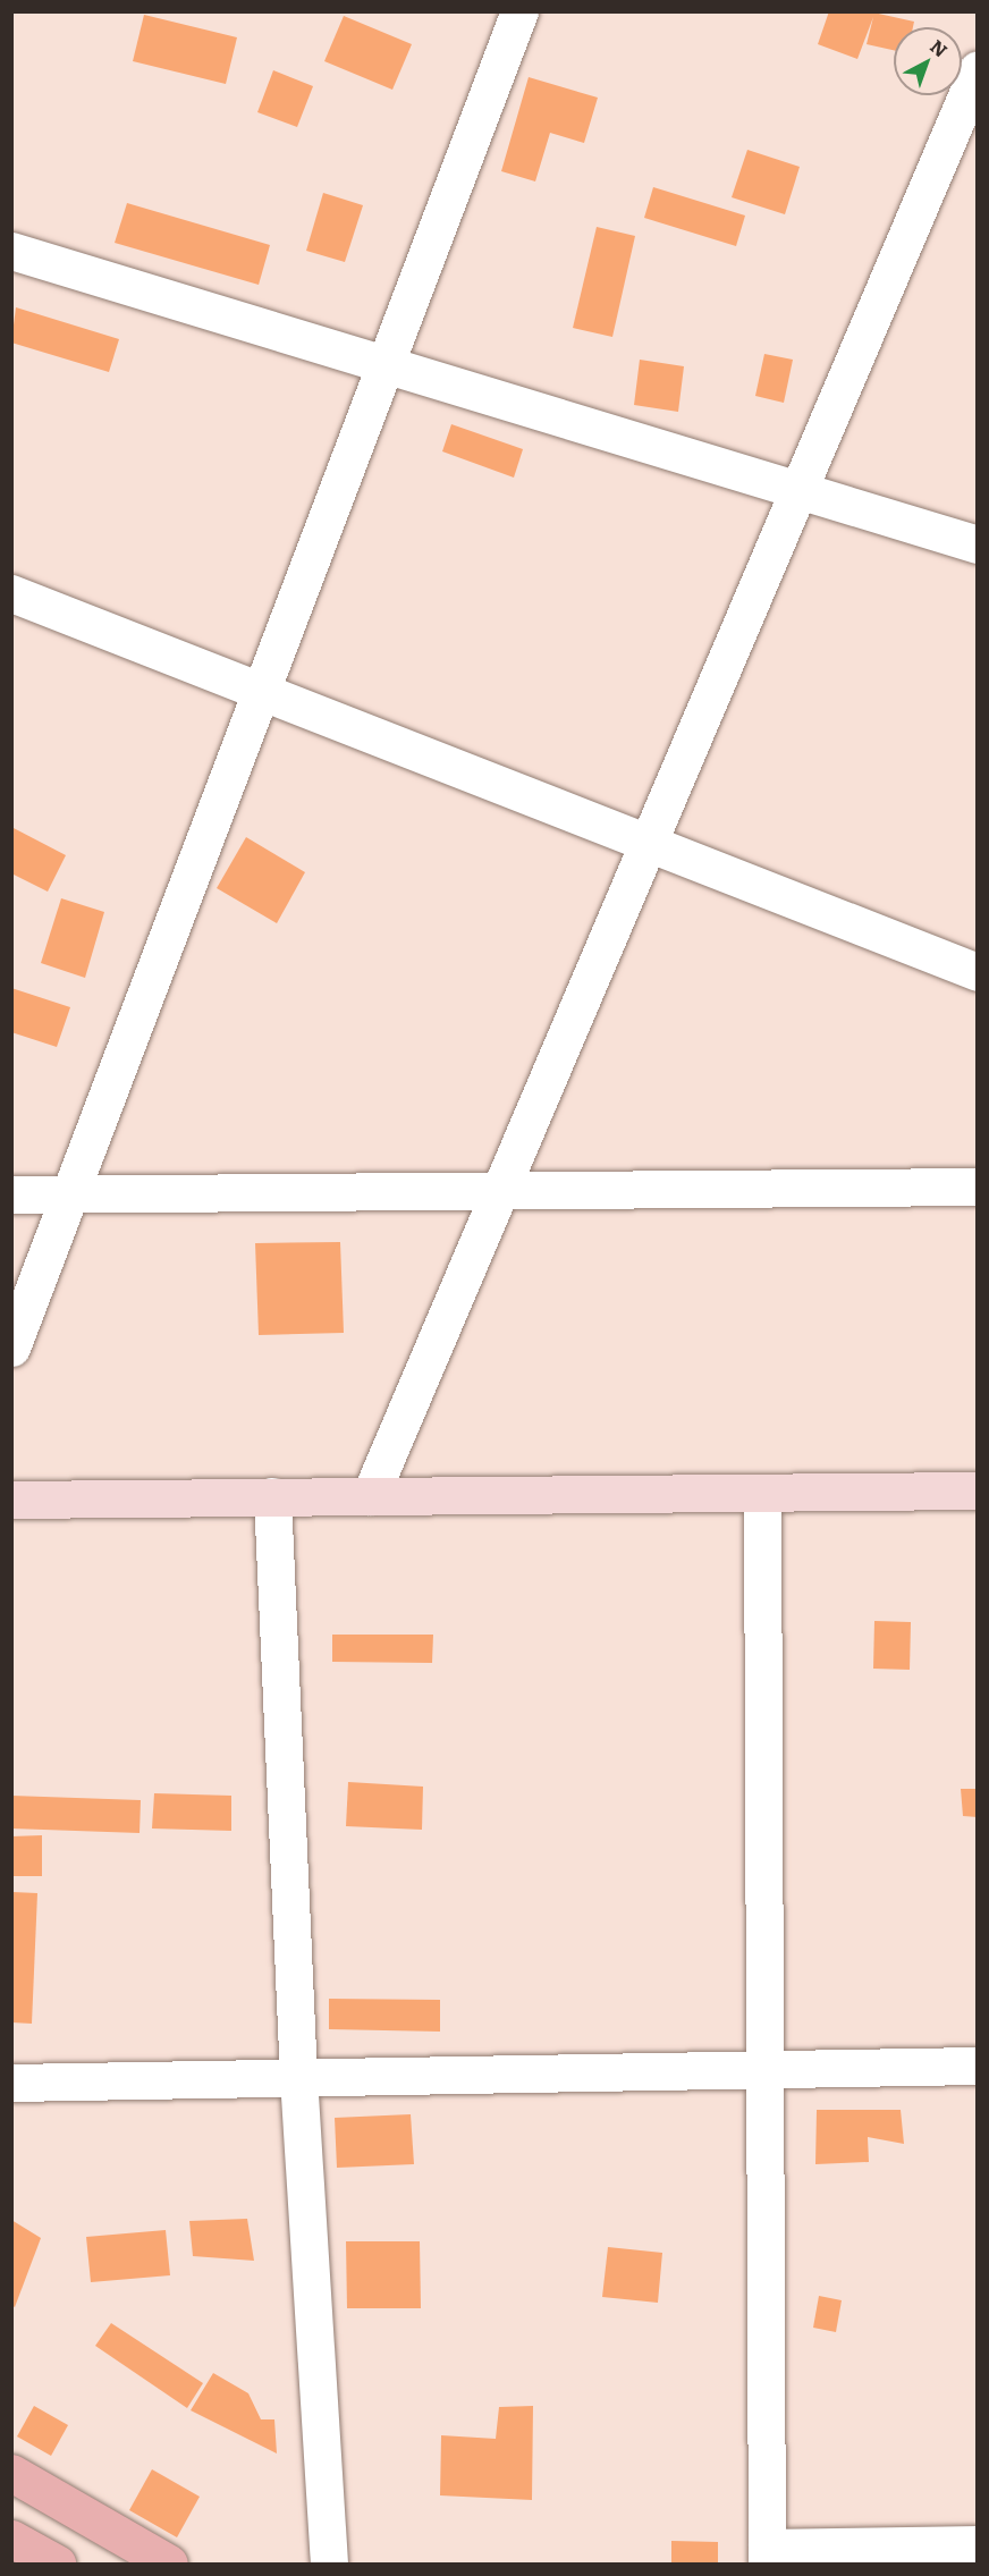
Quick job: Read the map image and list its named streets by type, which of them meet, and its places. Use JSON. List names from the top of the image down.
{
  "north": "top right"
}
